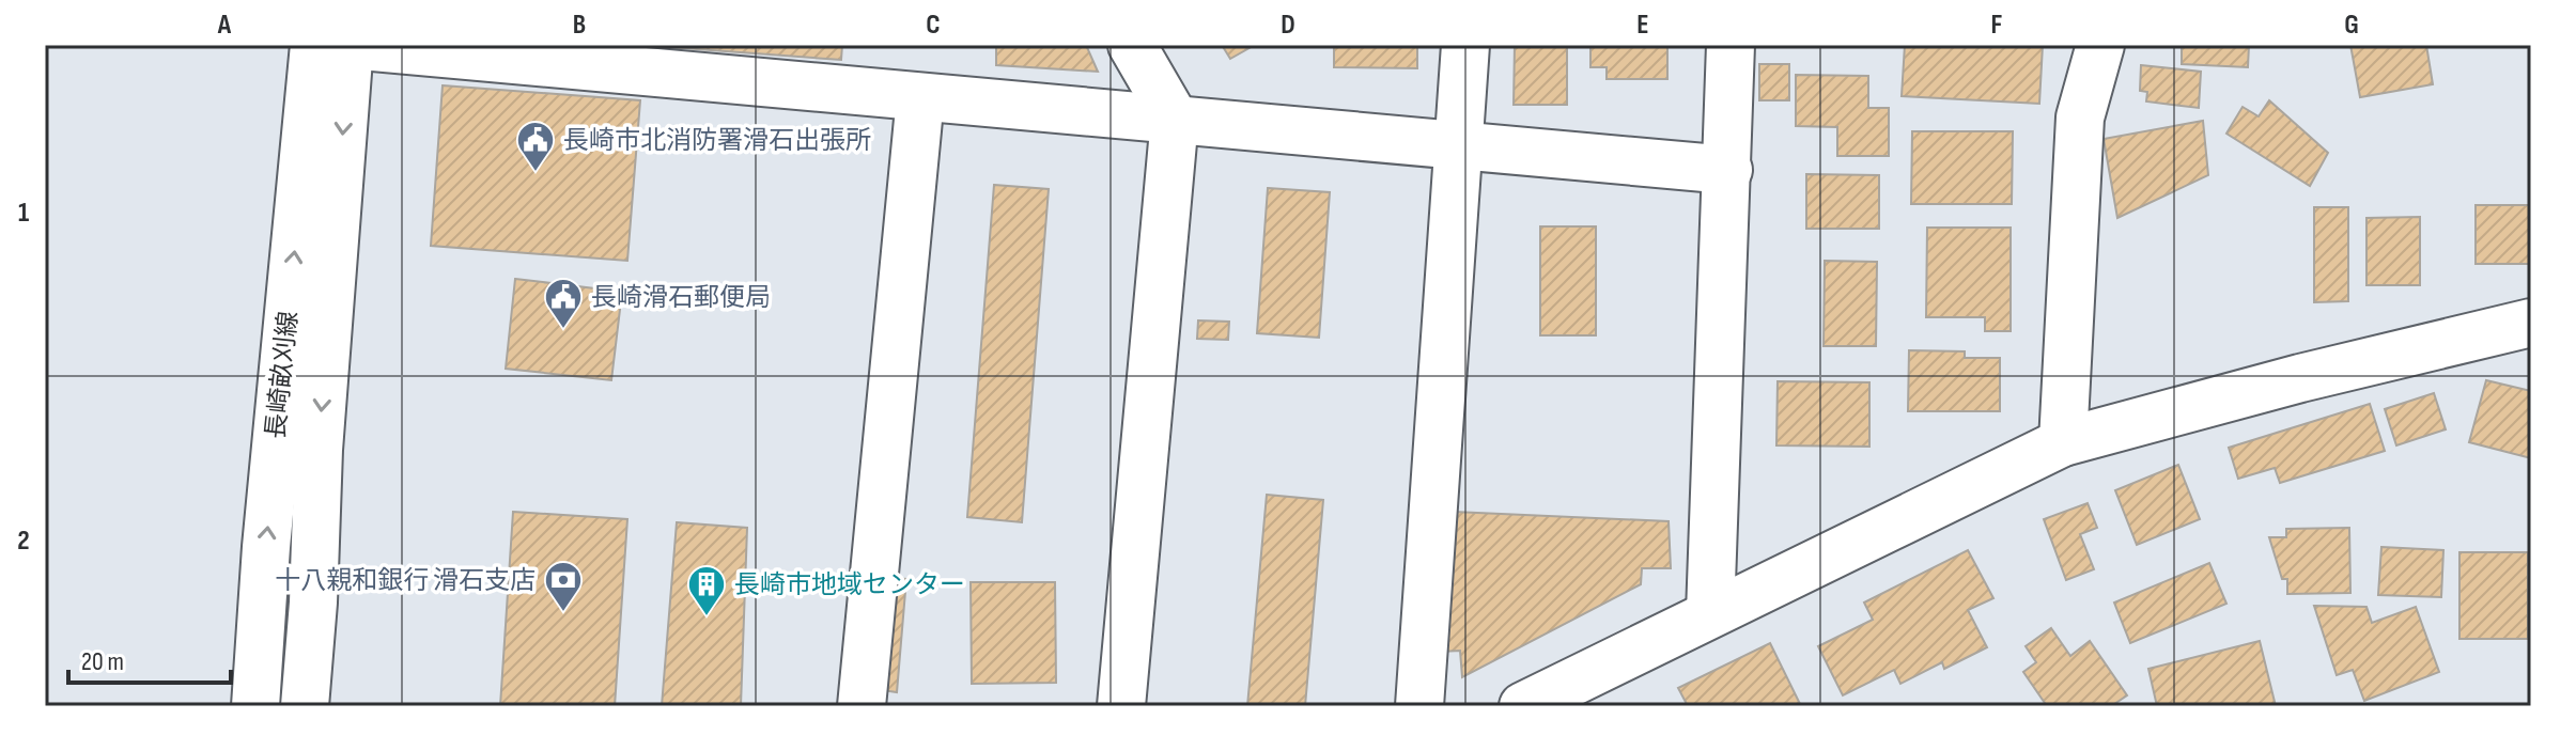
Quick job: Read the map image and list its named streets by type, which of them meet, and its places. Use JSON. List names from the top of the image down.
{
  "streets": {
    "street": ["長崎畝刈線"]
  },
  "places": {
    "public building": ["長崎市北消防署滑石出張所", "長崎滑石郵便局"],
    "bank": ["十八親和銀行 滑石支店"],
    "building": ["長崎市地域センター"]
  },
  "scale_bar": "20 m",
  "grid": {
    "columns": [
      "A",
      "B",
      "C",
      "D",
      "E",
      "F",
      "G"
    ],
    "rows": ["1", "2"]
  }
}
